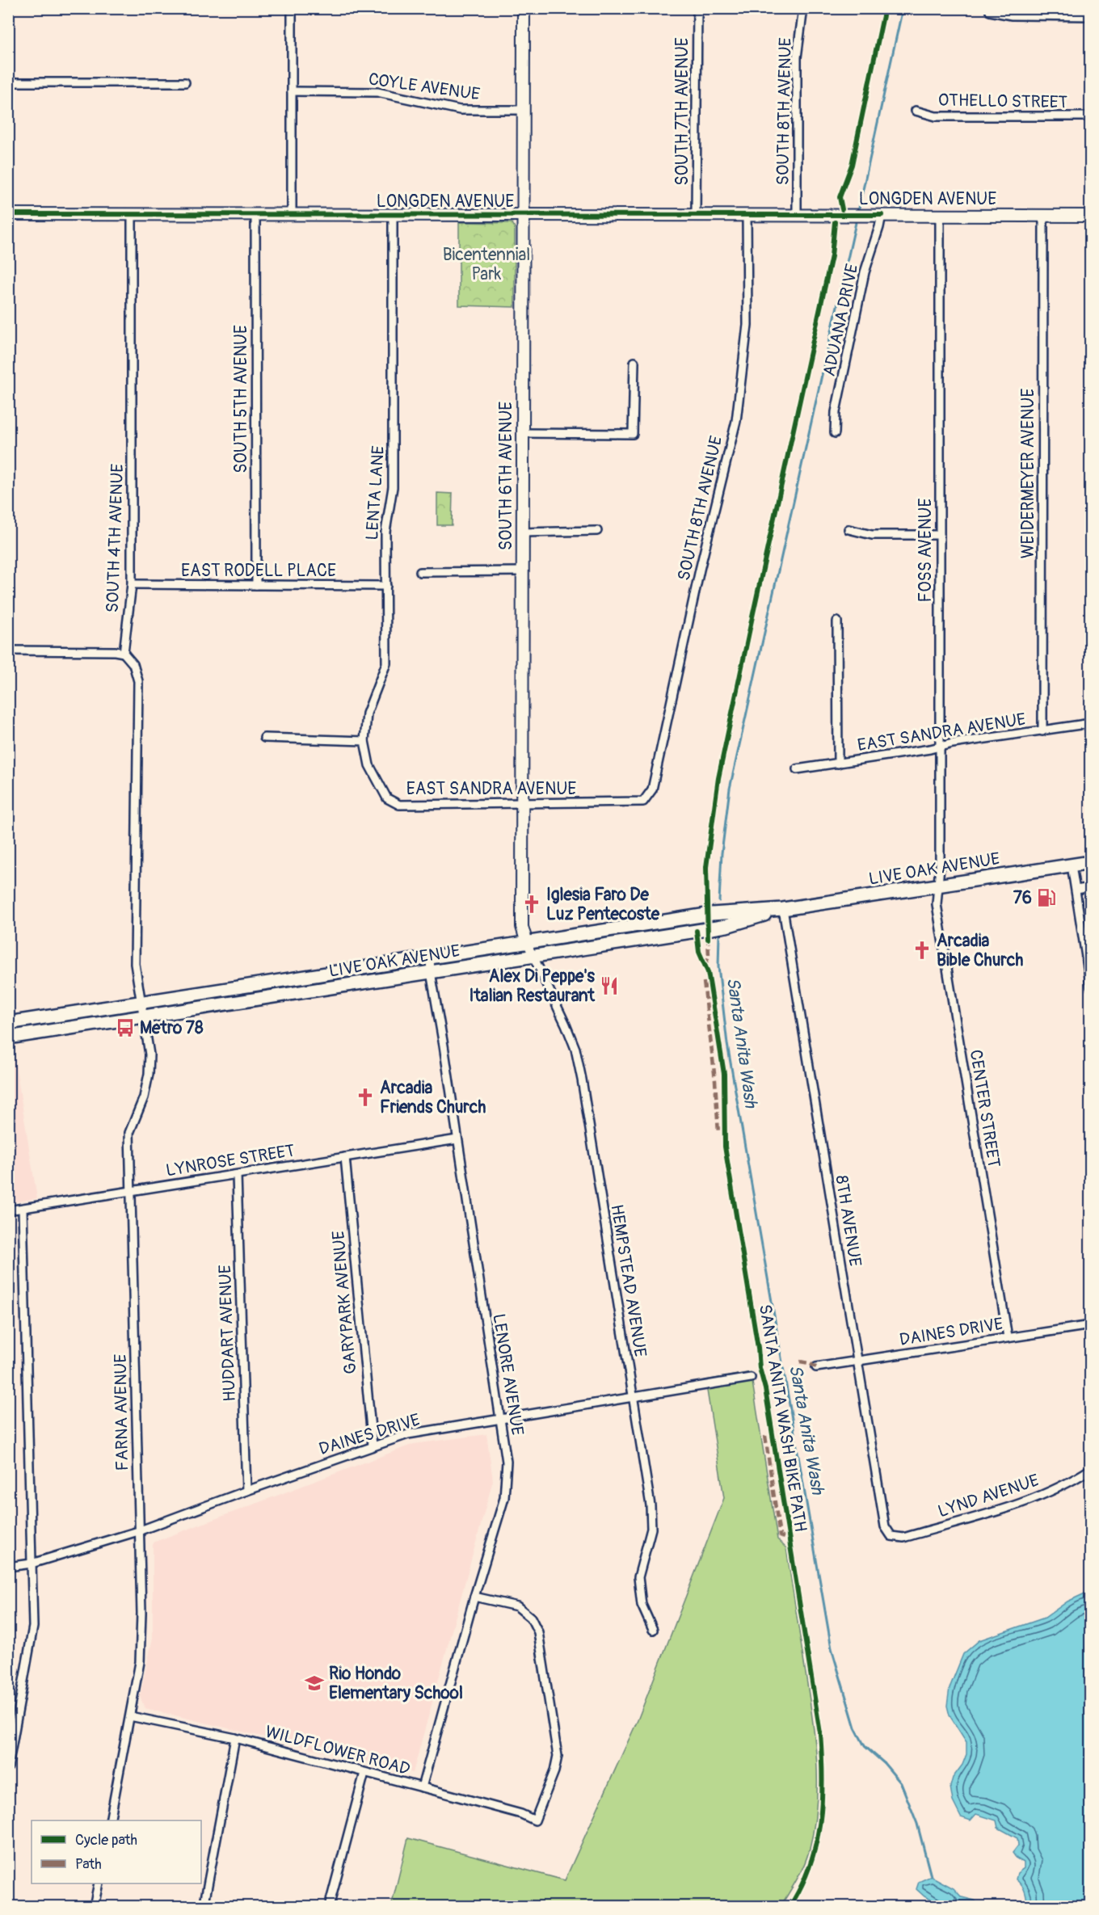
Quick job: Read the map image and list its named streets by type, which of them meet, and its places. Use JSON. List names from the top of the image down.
{
  "streets": {
    "main road": ["LIVE OAK AVENUE"],
    "street": [
      "COYLE AVENUE",
      "OTHELLO STREET",
      "SOUTH 7TH AVENUE",
      "SOUTH 8TH AVENUE",
      "LONGDEN AVENUE",
      "ADUANA DRIVE",
      "SOUTH 5TH AVENUE",
      "WEIDERMEYER AVENUE",
      "SOUTH 6TH AVENUE",
      "LENTA LANE",
      "SOUTH 4TH AVENUE",
      "FOSS AVENUE",
      "EAST RODELL PLACE",
      "EAST SANDRA AVENUE",
      "CENTER STREET",
      "LYNROSE STREET",
      "8TH AVENUE",
      "HEMPSTEAD AVENUE",
      "GARYPARK AVENUE",
      "DAINES DRIVE",
      "HUDDART AVENUE",
      "LENORE AVENUE",
      "FARNA AVENUE",
      "LYND AVENUE",
      "WILDFLOWER ROAD"
    ],
    "cycle path": ["SANTA ANITA WASH BIKE PATH"]
  },
  "crossings": [
    ["COYLE AVENUE", "SOUTH 6TH AVENUE"],
    ["SOUTH 7TH AVENUE", "LONGDEN AVENUE"],
    ["SOUTH 8TH AVENUE", "LONGDEN AVENUE"],
    ["SOUTH 8TH AVENUE", "EAST SANDRA AVENUE"],
    ["LONGDEN AVENUE", "ADUANA DRIVE"],
    ["LONGDEN AVENUE", "SOUTH 5TH AVENUE"],
    ["LONGDEN AVENUE", "WEIDERMEYER AVENUE"],
    ["LONGDEN AVENUE", "SOUTH 6TH AVENUE"],
    ["LONGDEN AVENUE", "LENTA LANE"],
    ["LONGDEN AVENUE", "SOUTH 4TH AVENUE"],
    ["LONGDEN AVENUE", "FOSS AVENUE"],
    ["SOUTH 5TH AVENUE", "EAST RODELL PLACE"],
    ["WEIDERMEYER AVENUE", "EAST SANDRA AVENUE"],
    ["SOUTH 6TH AVENUE", "EAST SANDRA AVENUE"],
    ["SOUTH 6TH AVENUE", "LIVE OAK AVENUE"],
    ["SOUTH 6TH AVENUE", "HEMPSTEAD AVENUE"],
    ["LENTA LANE", "EAST RODELL PLACE"],
    ["LENTA LANE", "EAST SANDRA AVENUE"],
    ["SOUTH 4TH AVENUE", "EAST RODELL PLACE"],
    ["FOSS AVENUE", "EAST SANDRA AVENUE"],
    ["FOSS AVENUE", "LIVE OAK AVENUE"],
    ["FOSS AVENUE", "CENTER STREET"],
    ["LIVE OAK AVENUE", "CENTER STREET"],
    ["LIVE OAK AVENUE", "8TH AVENUE"],
    ["LIVE OAK AVENUE", "HEMPSTEAD AVENUE"],
    ["LIVE OAK AVENUE", "LENORE AVENUE"],
    ["LIVE OAK AVENUE", "FARNA AVENUE"],
    ["CENTER STREET", "DAINES DRIVE"],
    ["LYNROSE STREET", "GARYPARK AVENUE"],
    ["LYNROSE STREET", "HUDDART AVENUE"],
    ["LYNROSE STREET", "LENORE AVENUE"],
    ["LYNROSE STREET", "FARNA AVENUE"],
    ["8TH AVENUE", "DAINES DRIVE"],
    ["8TH AVENUE", "LYND AVENUE"],
    ["HEMPSTEAD AVENUE", "DAINES DRIVE"],
    ["GARYPARK AVENUE", "DAINES DRIVE"],
    ["DAINES DRIVE", "HUDDART AVENUE"],
    ["DAINES DRIVE", "LENORE AVENUE"],
    ["DAINES DRIVE", "FARNA AVENUE"],
    ["LENORE AVENUE", "WILDFLOWER ROAD"],
    ["FARNA AVENUE", "WILDFLOWER ROAD"]
  ],
  "water": ["Santa Anita Wash"],
  "parks": ["Bicentennial Park"],
  "places": {
    "fuel station": ["76"],
    "church": ["Iglesia Faro De Luz Pentecoste", "Arcadia Bible Church", "Arcadia Friends Church"],
    "restaurant": ["Alex Di Peppe's Italian Restaurant"],
    "bus stop": ["Metro 78"],
    "school or university": ["Rio Hondo Elementary School"]
  },
  "legend": ["Cycle path", "Path"]
}
